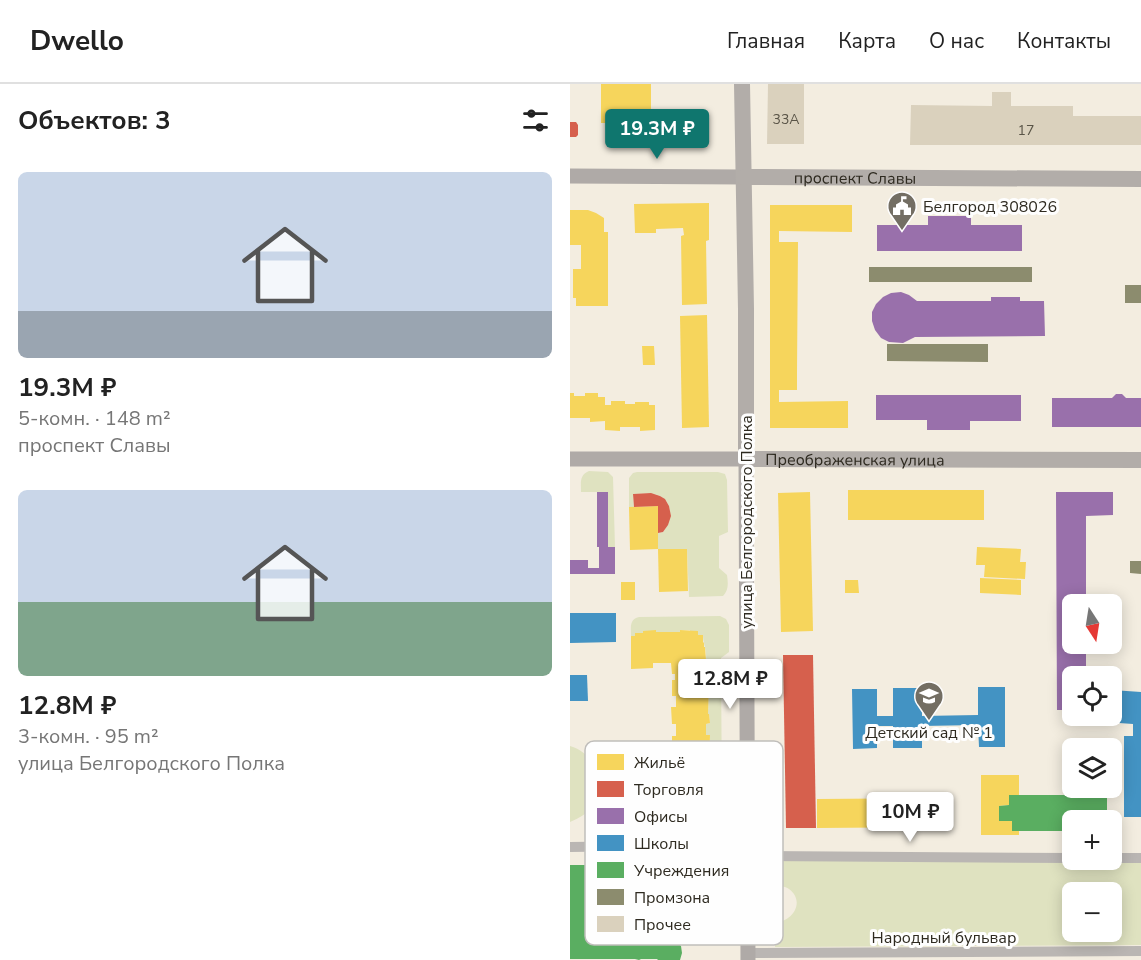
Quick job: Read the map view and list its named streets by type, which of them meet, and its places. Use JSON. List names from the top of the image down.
{
  "streets": {
    "main road": ["проспект Славы", "Преображенская улица", "улица Белгородского Полка"],
    "street": ["Народный бульвар"]
  },
  "crossings": [
    ["проспект Славы", "улица Белгородского Полка"],
    ["Преображенская улица", "улица Белгородского Полка"]
  ],
  "places": {
    "public building": ["Белгород 308026"],
    "school or university": ["Детский сад № 1"]
  },
  "house_numbers": ["33А", "17"],
  "legend": [
    "Жильё",
    "Торговля",
    "Офисы",
    "Школы",
    "Учреждения",
    "Промзона",
    "Прочее"
  ],
  "north": "bottom",
  "page": {
    "header": "Dwello",
    "nav": [
      "Главная",
      "Карта",
      "О нас",
      "Контакты"
    ],
    "heading": "Объектов: 3",
    "price": ["19.3M ₽", "12.8M ₽", "10M ₽"],
    "list": [
      {
        "name": "19.3M ₽",
        "note": "5-комн. · 148 m² · проспект Славы"
      },
      {
        "name": "12.8M ₽",
        "note": "3-комн. · 95 m² · улица Белгородского Полка"
      }
    ],
    "map_buttons": ["+", "−"]
  }
}
